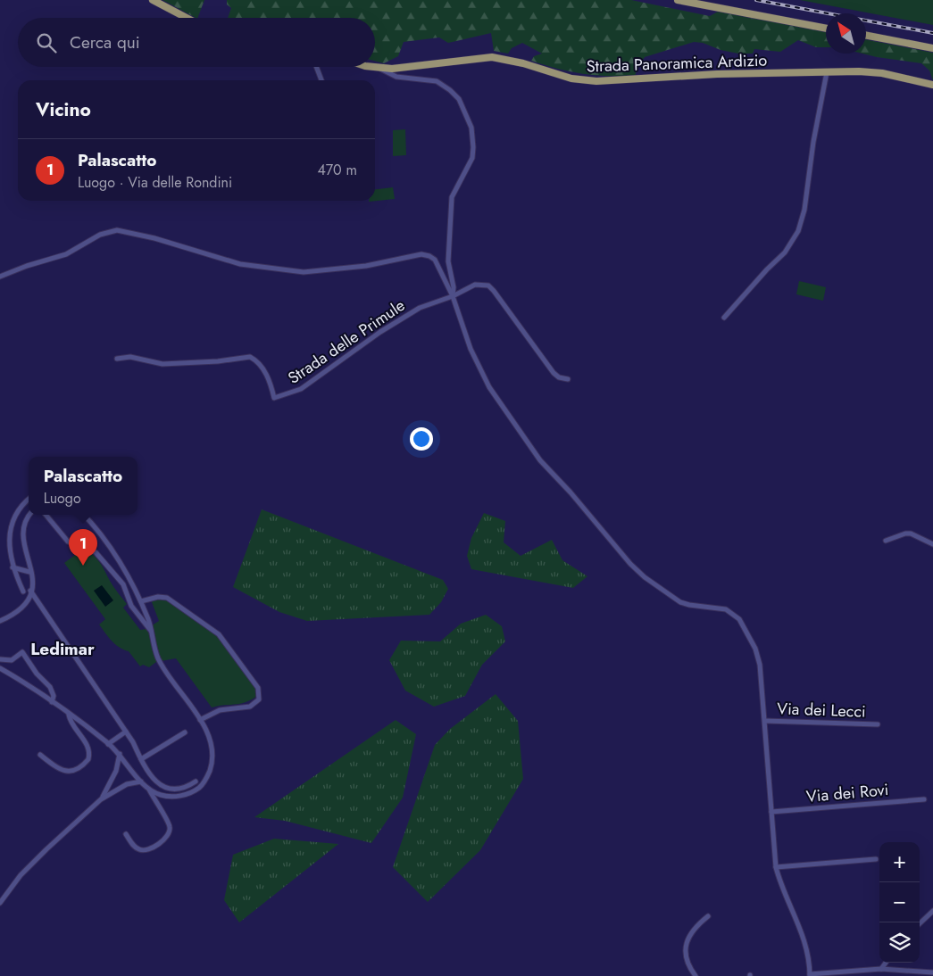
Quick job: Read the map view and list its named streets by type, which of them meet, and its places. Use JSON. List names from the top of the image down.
{
  "streets": {
    "main road": ["Strada Panoramica Ardizio"],
    "street": ["Strada delle Primule", "Via dei Lecci", "Via dei Rovi"]
  },
  "districts": ["Ledimar"],
  "north": "top left",
  "page": {
    "search": "Cerca qui",
    "heading": "Vicino",
    "list": [
      {
        "mark": "1",
        "name": "Palascatto",
        "note": "Luogo · Via delle Rondini",
        "value": "470 m"
      }
    ],
    "popup": ["Palascatto", "Luogo"],
    "pins": "1",
    "map_buttons": ["+", "−"]
  }
}
